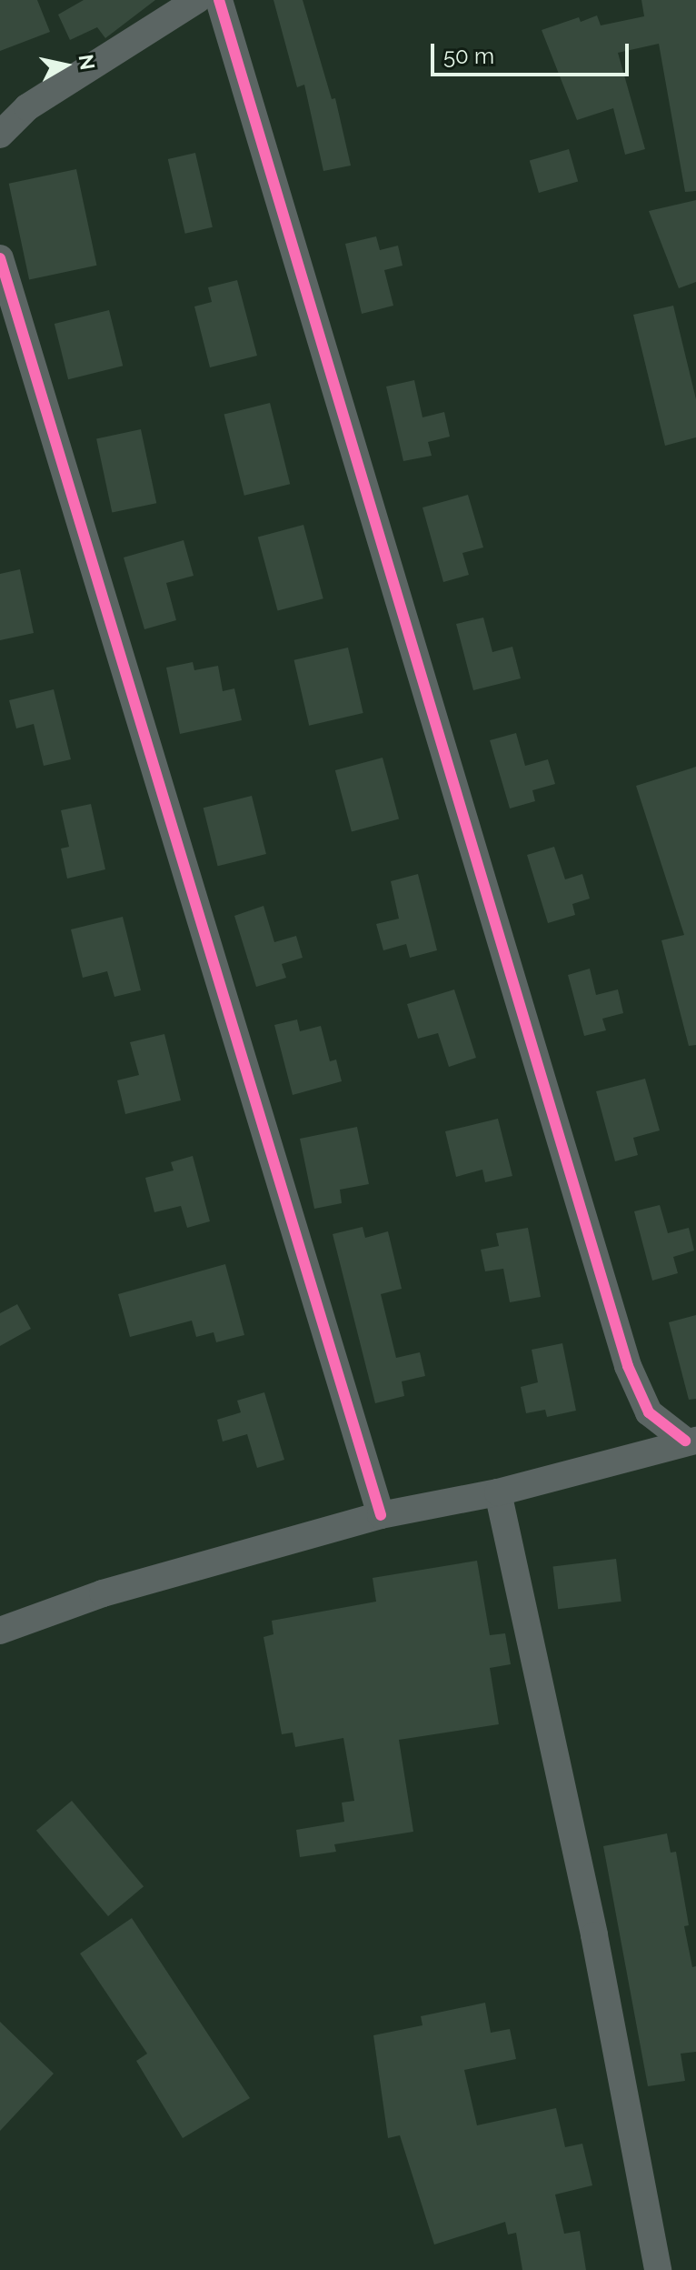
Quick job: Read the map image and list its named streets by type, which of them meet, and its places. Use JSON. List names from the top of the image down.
{
  "scale_bar": "50 m",
  "north": "right"
}
